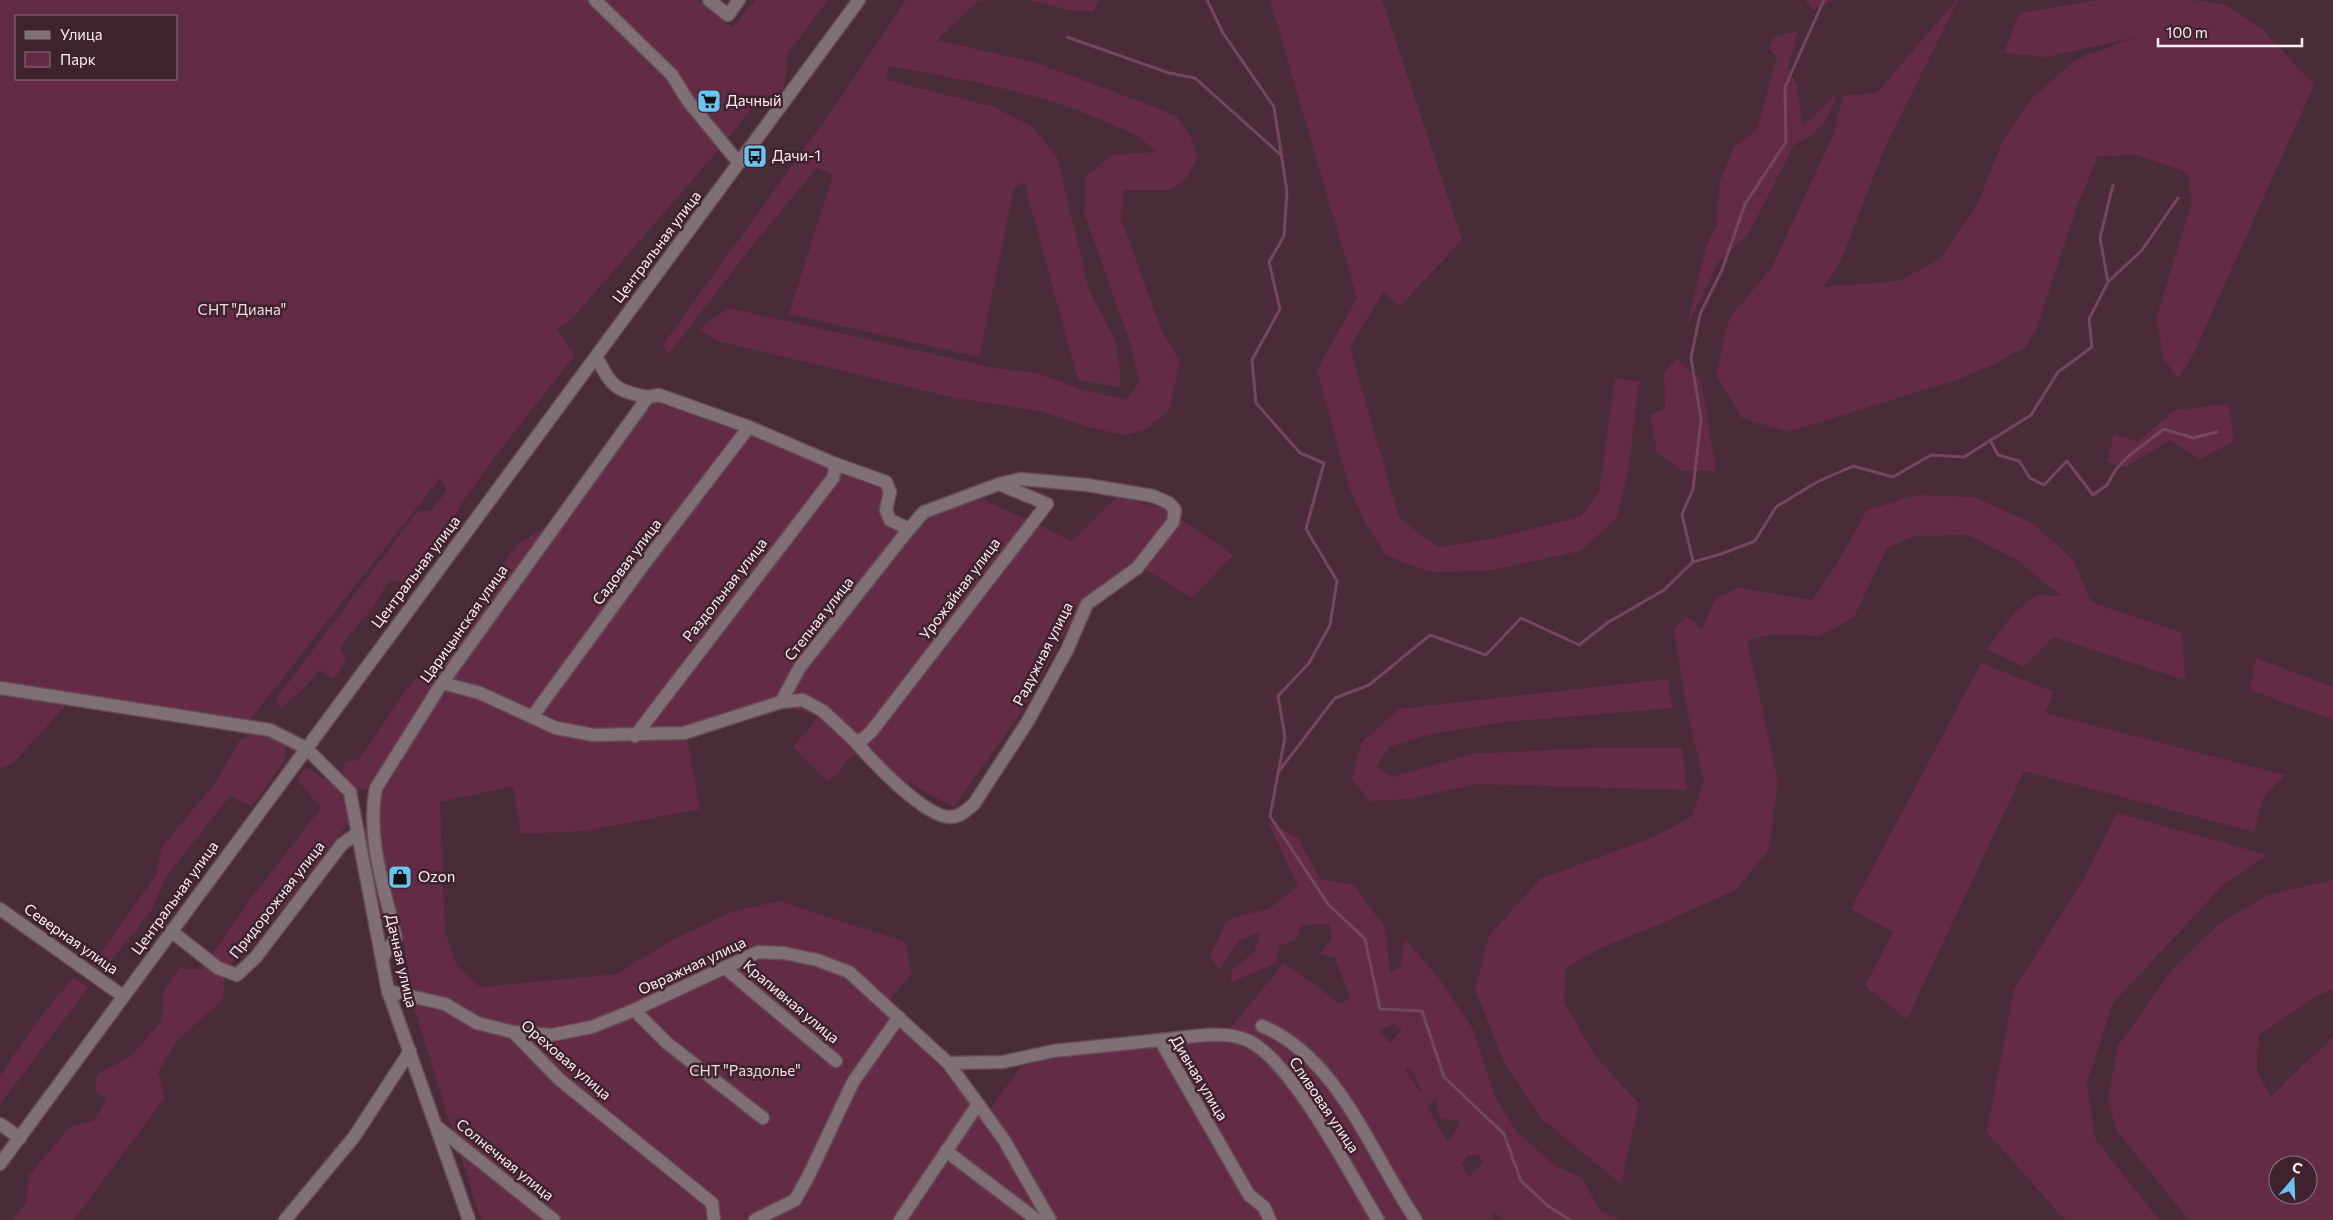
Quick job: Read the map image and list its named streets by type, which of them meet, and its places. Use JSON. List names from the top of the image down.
{
  "streets": {
    "street": [
      "Центральная улица",
      "Садовая улица",
      "Урожайная улица",
      "Раздольная улица",
      "Степная улица",
      "Царицынская улица",
      "Радужная улица",
      "Придорожная улица",
      "Северная улица",
      "Дачная улица",
      "Овражная улица",
      "Крапивная улица",
      "Ореховая улица",
      "Дивная улица",
      "Сливовая улица",
      "Солнечная улица"
    ]
  },
  "crossings": [
    ["Центральная улица", "Придорожная улица"],
    ["Центральная улица", "Северная улица"],
    ["Центральная улица", "Дачная улица"],
    ["Урожайная улица", "Радужная улица"],
    ["Царицынская улица", "Дачная улица"],
    ["Придорожная улица", "Дачная улица"],
    ["Дачная улица", "Ореховая улица"],
    ["Дачная улица", "Солнечная улица"],
    ["Овражная улица", "Крапивная улица"],
    ["Овражная улица", "Ореховая улица"],
    ["Овражная улица", "Дивная улица"],
    ["Дивная улица", "Сливовая улица"]
  ],
  "parks": ["СНТ \"Диана\"", "СНТ \"Раздолье\""],
  "places": {
    "supermarket": ["Дачный"],
    "bus stop": ["Дачи-1"],
    "shop": ["Ozon"]
  },
  "legend": ["Улица", "Парк"],
  "scale_bar": "100 m",
  "north": "top"
}
